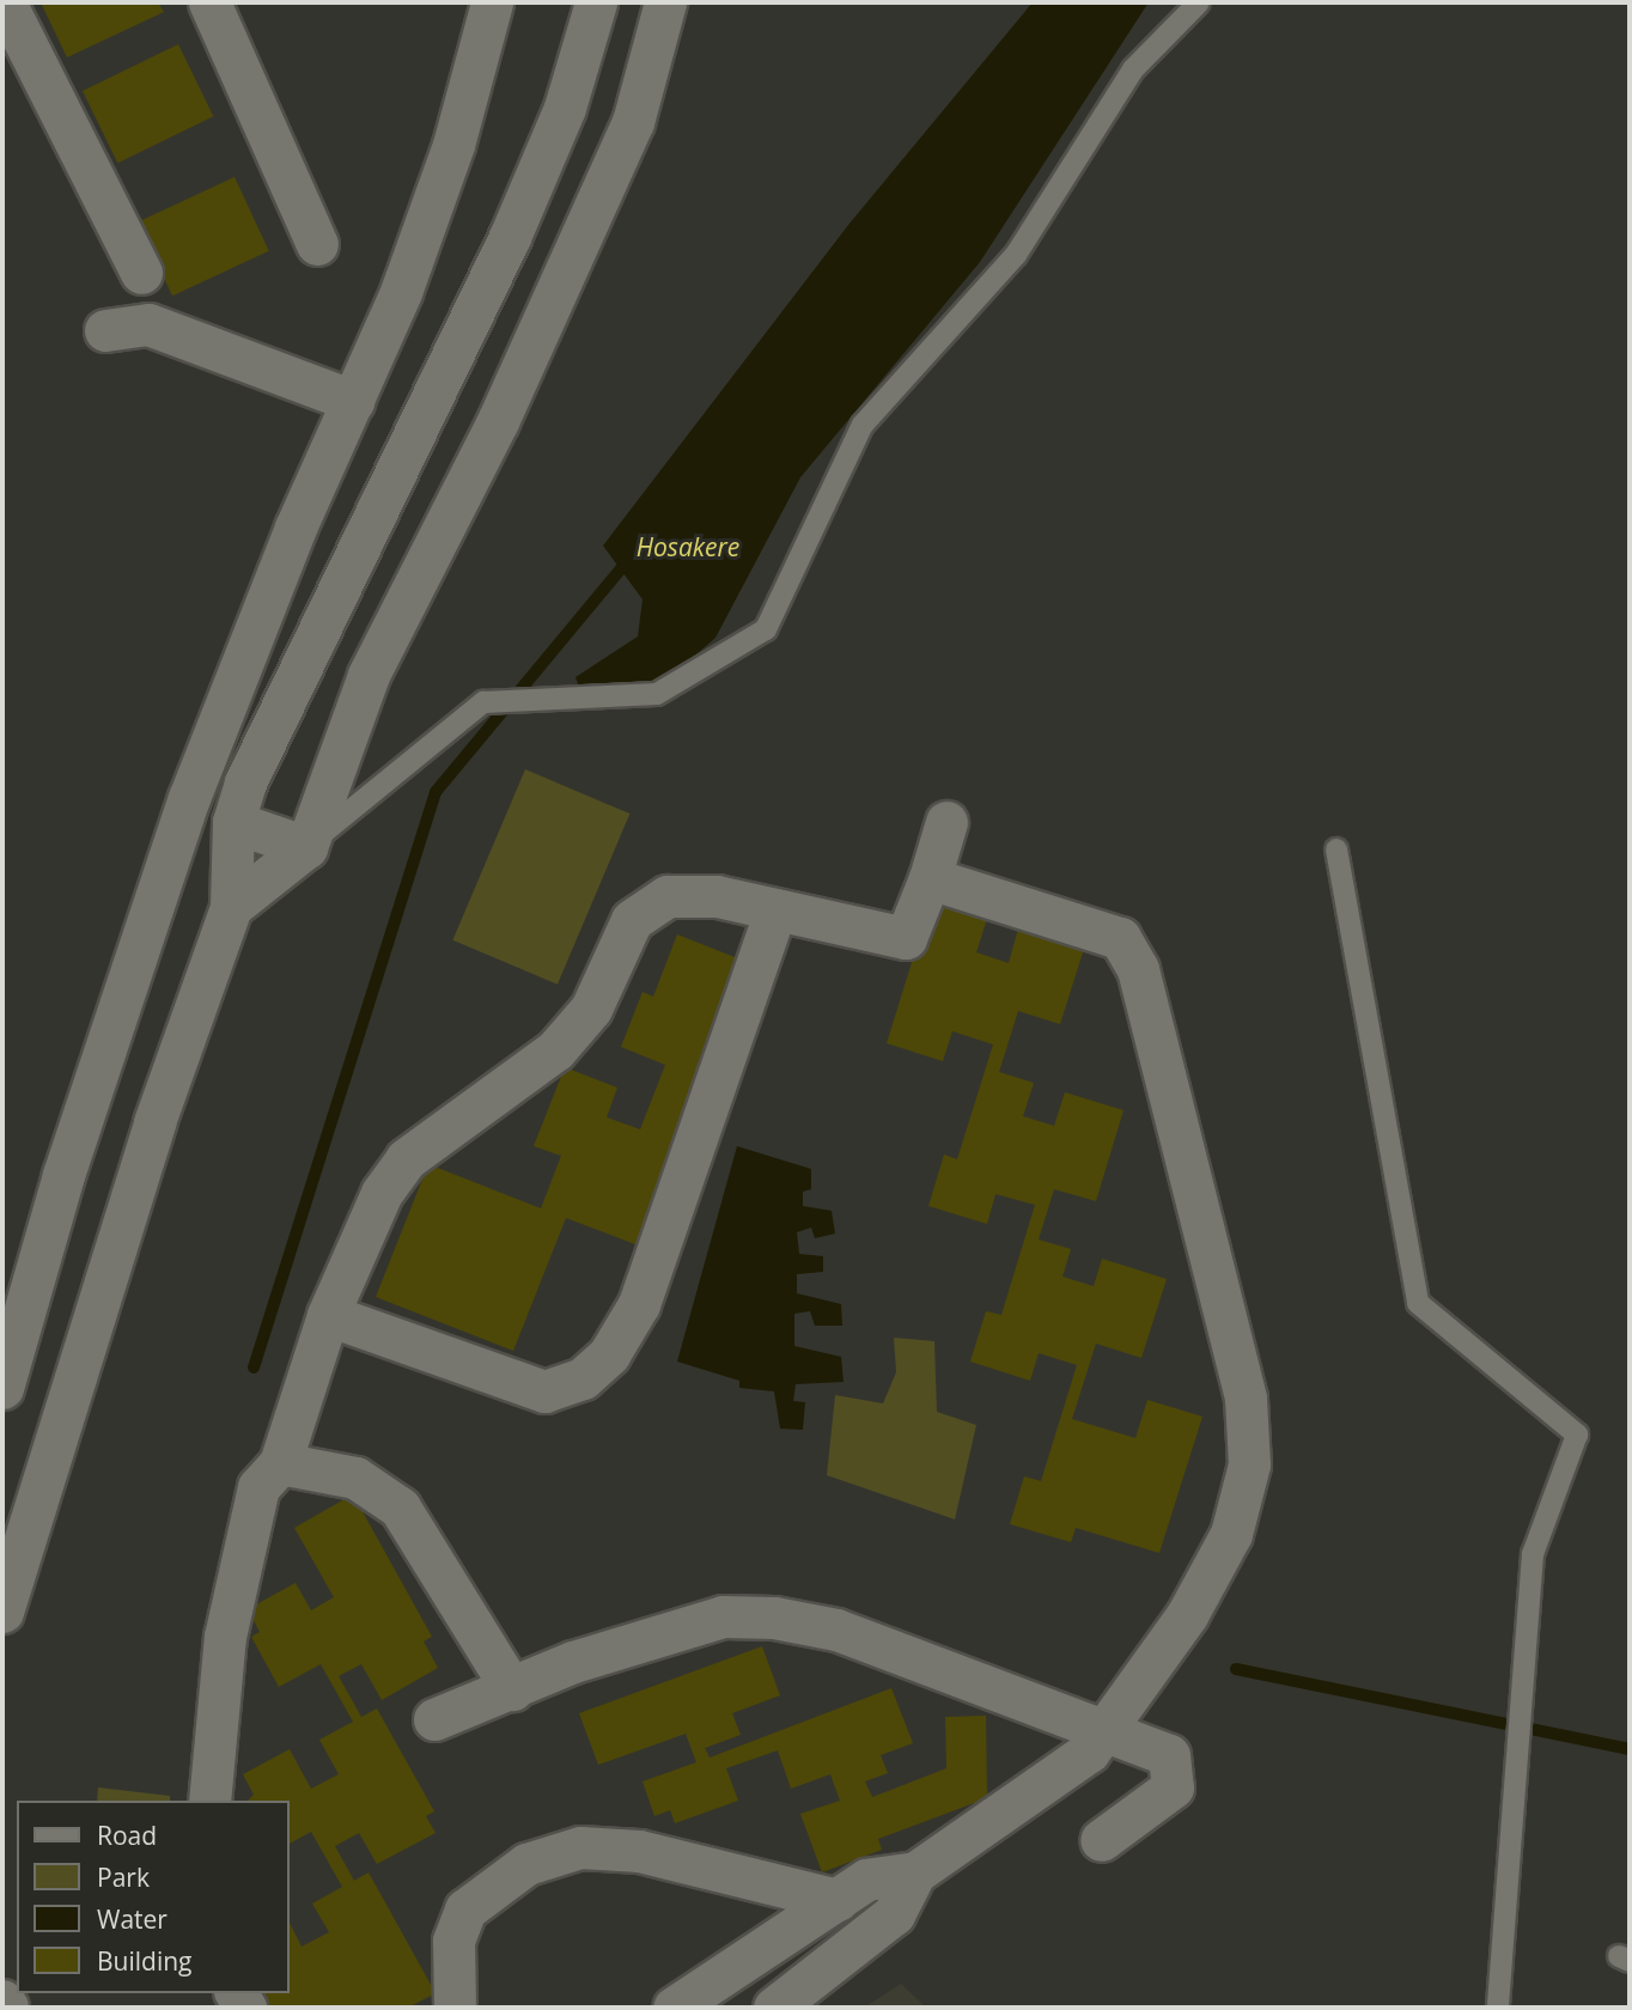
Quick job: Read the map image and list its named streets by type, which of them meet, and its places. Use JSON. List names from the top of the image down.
{
  "water": ["Hosakere"],
  "legend": [
    "Road",
    "Park",
    "Water",
    "Building"
  ]
}
